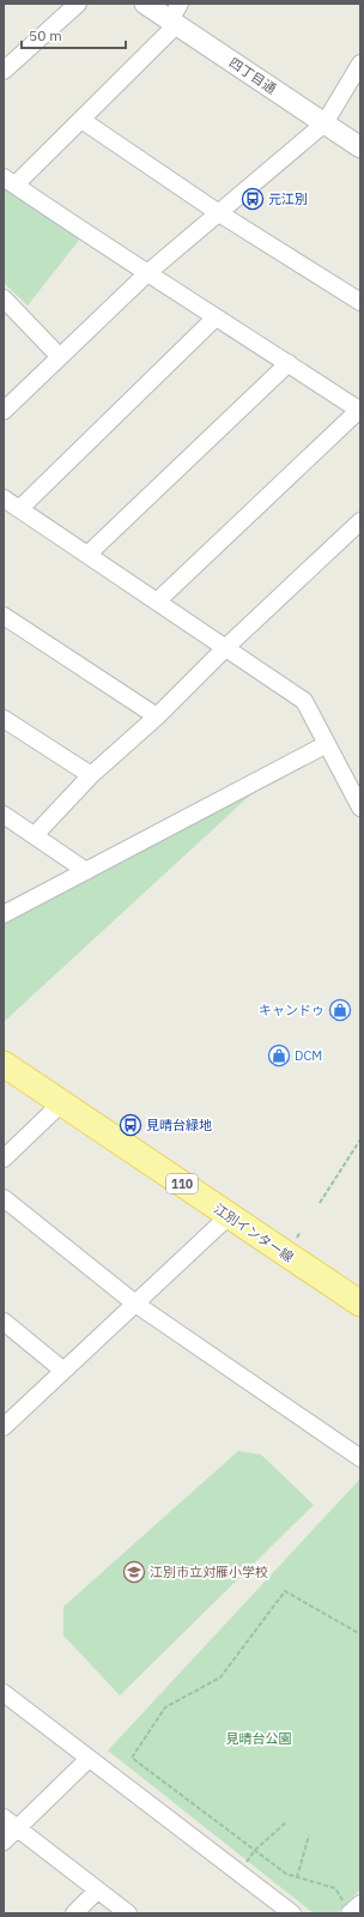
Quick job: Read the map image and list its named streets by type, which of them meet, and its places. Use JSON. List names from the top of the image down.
{
  "streets": {
    "main road": ["110", "江別インター線"],
    "street": ["四丁目通"]
  },
  "parks": ["見晴台公園"],
  "places": {
    "bus stop": ["元江別", "見晴台緑地"],
    "shop": ["キャンドゥ", "DCM"],
    "school or university": ["江別市立対雁小学校"]
  },
  "scale_bar": "50 m"
}
